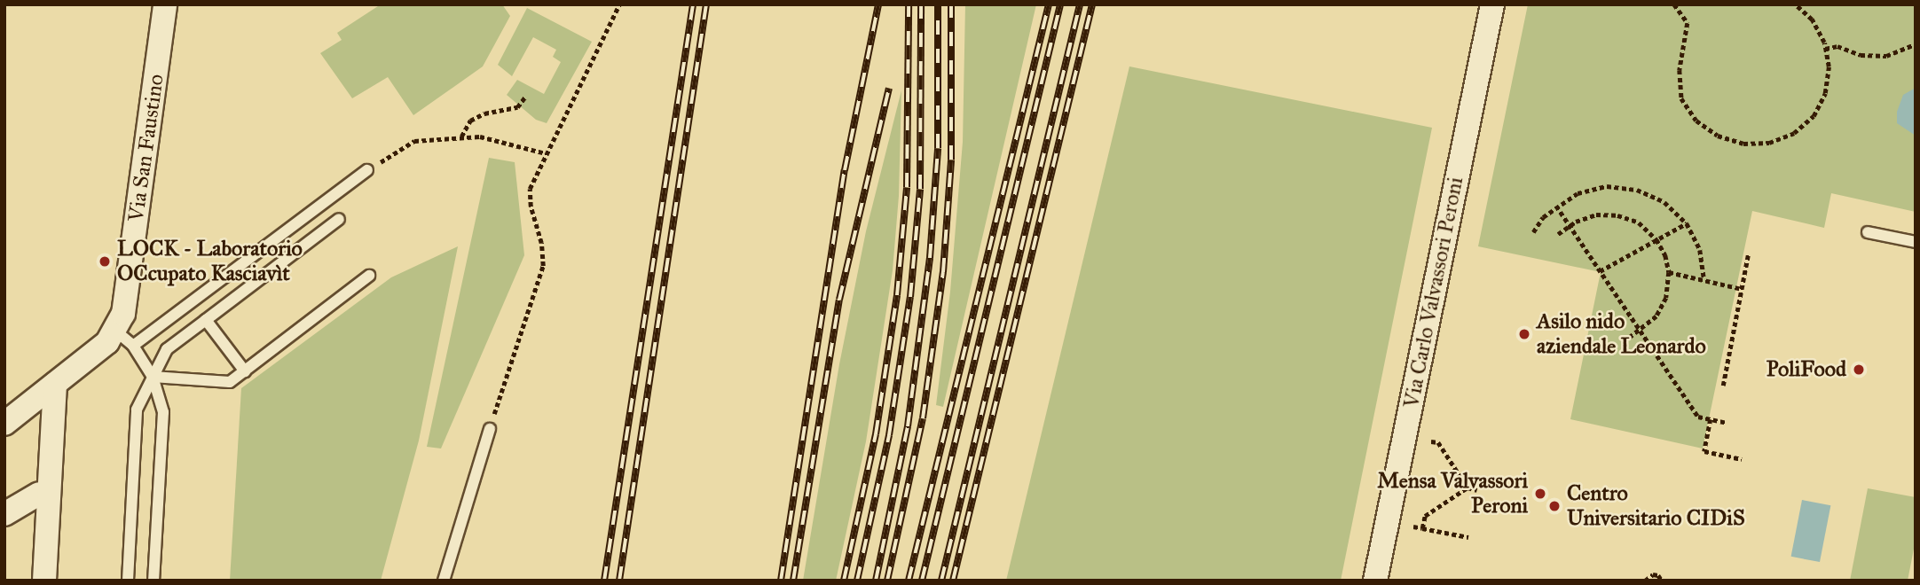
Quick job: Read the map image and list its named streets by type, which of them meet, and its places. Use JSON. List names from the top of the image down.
{
  "streets": {
    "street": ["Via San Faustino", "Via Carlo Valvassori Peroni"]
  },
  "places": [
    "LOCK - Laboratorio OCcupato Kasciavìt",
    "Asilo nido aziendale Leonardo",
    "PoliFood",
    "Mensa Valvassori Peroni",
    "Centro Universitario CIDiS"
  ]
}
